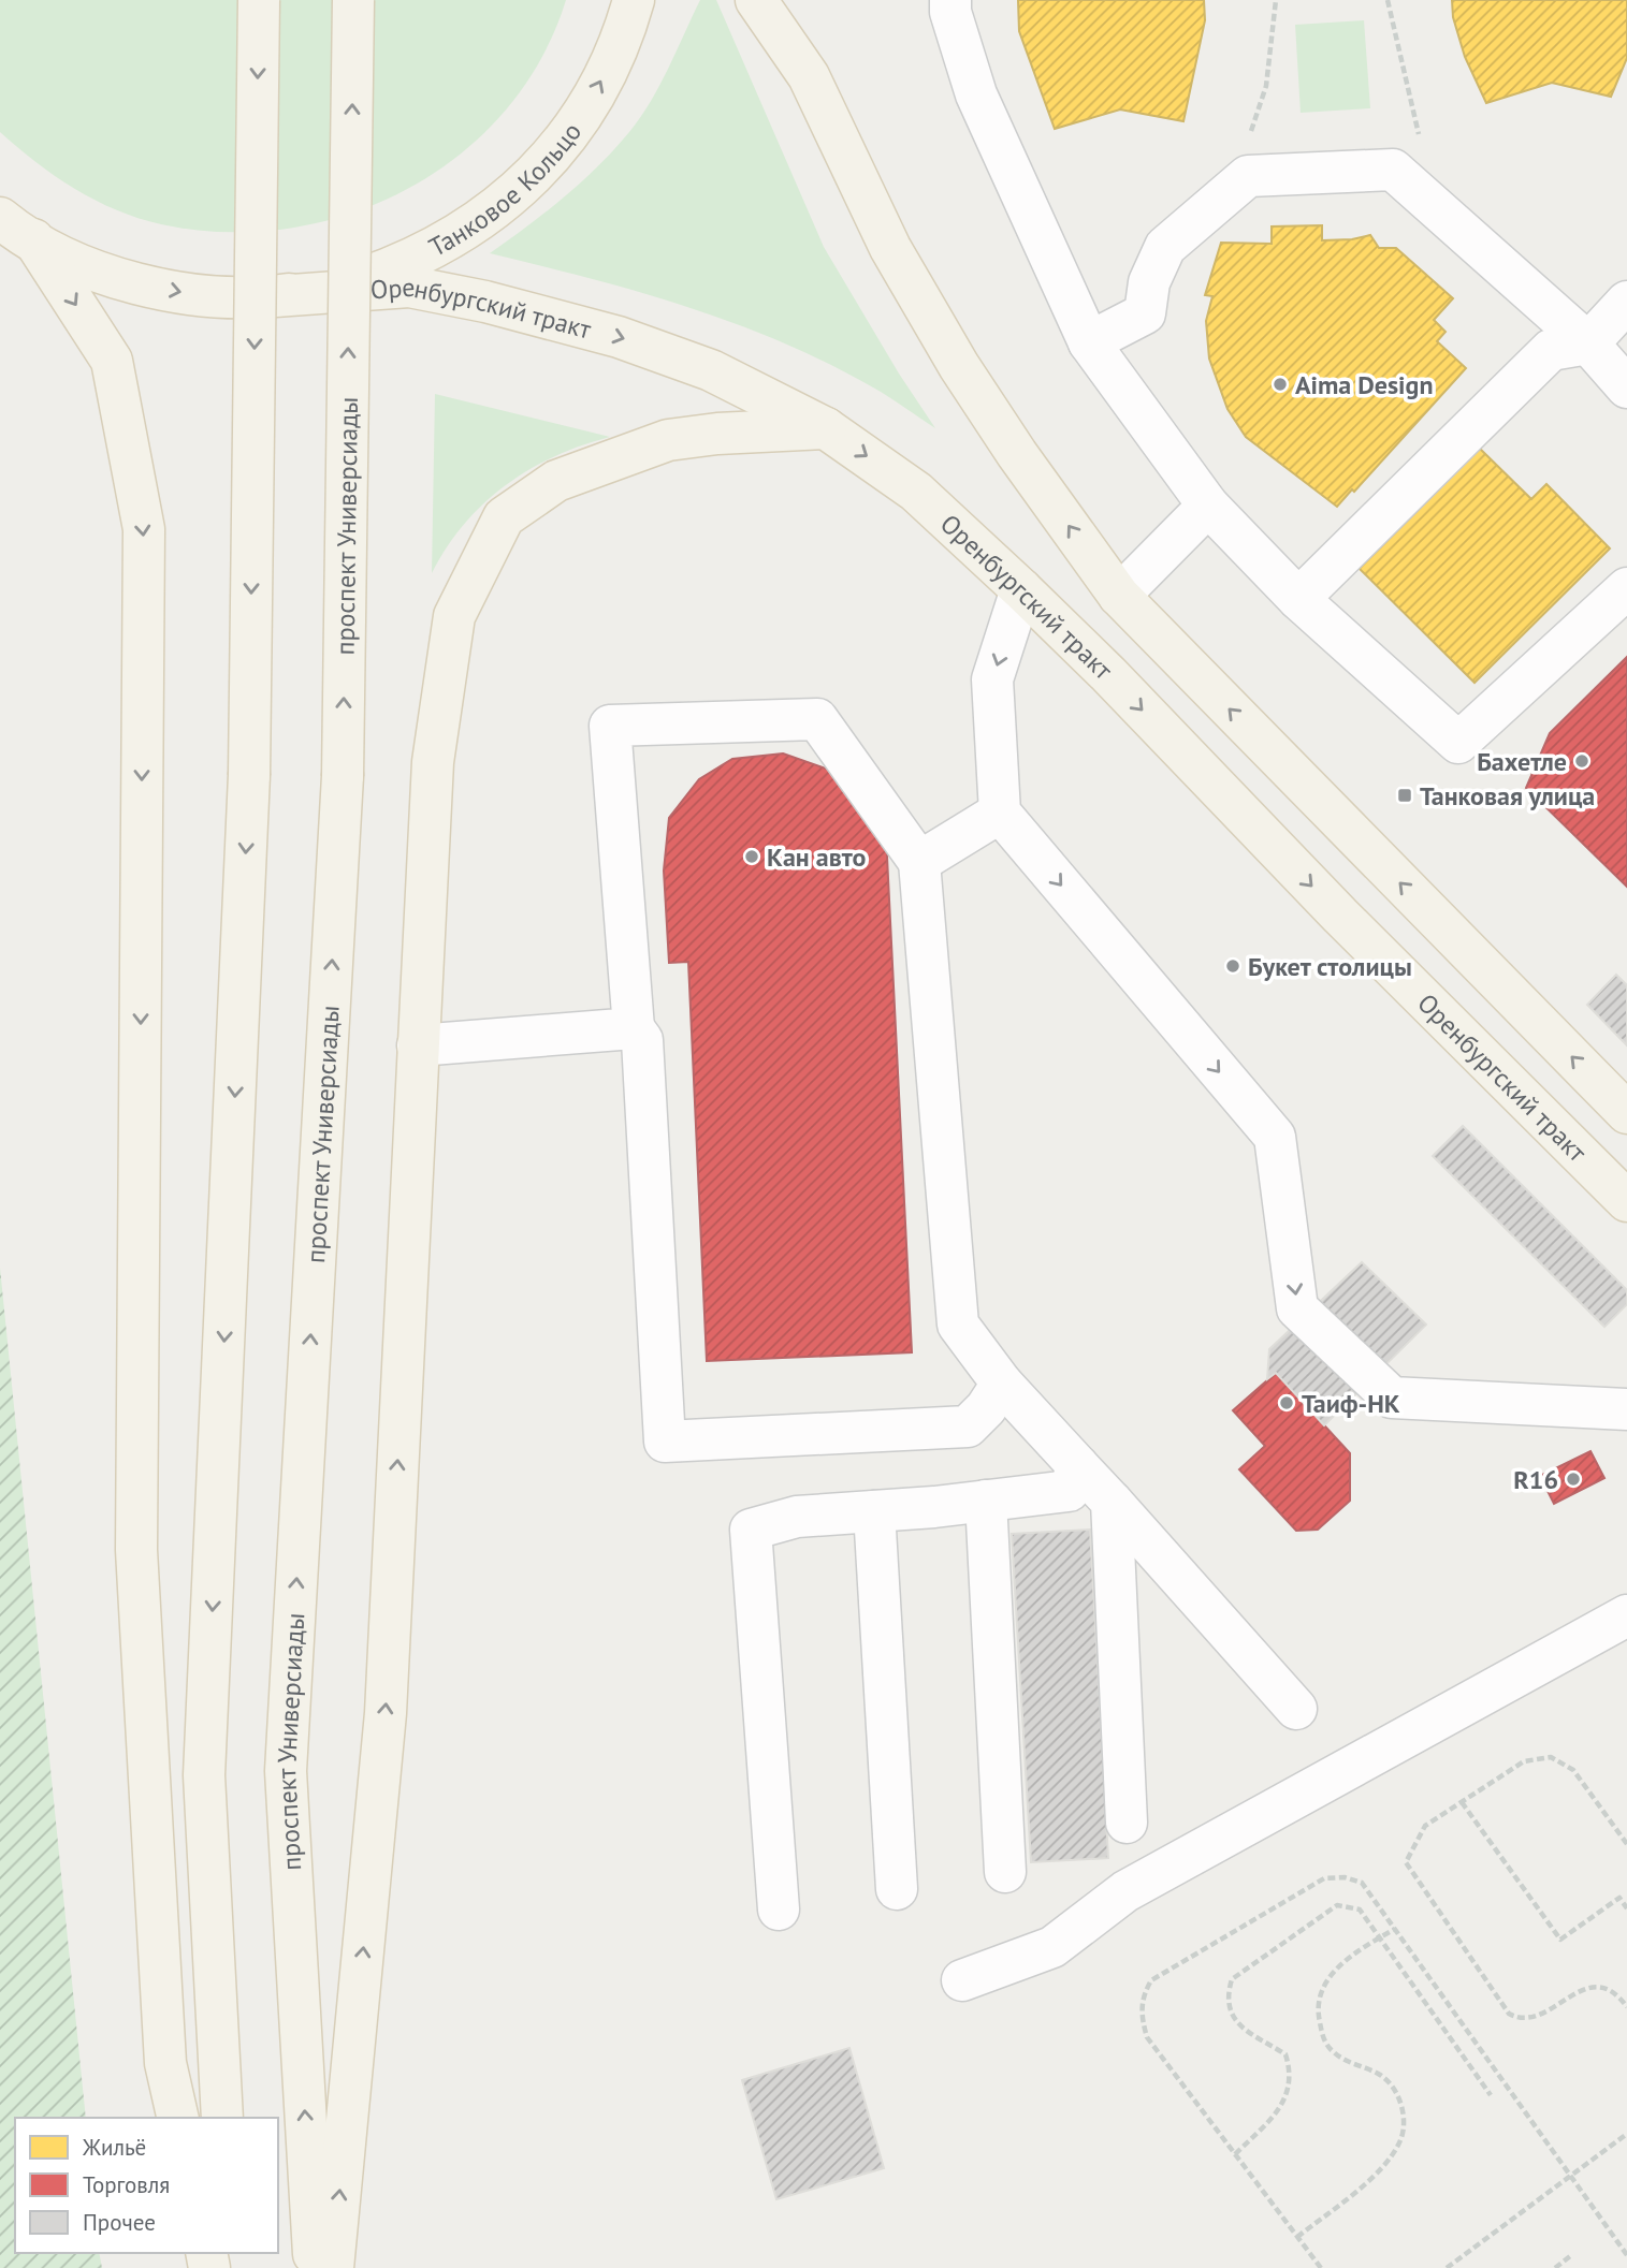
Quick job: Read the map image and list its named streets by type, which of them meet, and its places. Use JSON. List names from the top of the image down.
{
  "streets": {
    "main road": ["Танковое Кольцо", "Оренбургский тракт", "проспект Универсиады"]
  },
  "crossings": [
    ["Танковое Кольцо", "Оренбургский тракт"]
  ],
  "one_way": ["Танковое Кольцо"],
  "places": {
    "other": [
      "Aima Design",
      "Бахетле",
      "Кан авто",
      "Букет столицы",
      "Таиф-НК",
      "R16"
    ],
    "transit": ["Танковая улица"]
  },
  "legend": ["Жильё", "Торговля", "Прочее"]
}
